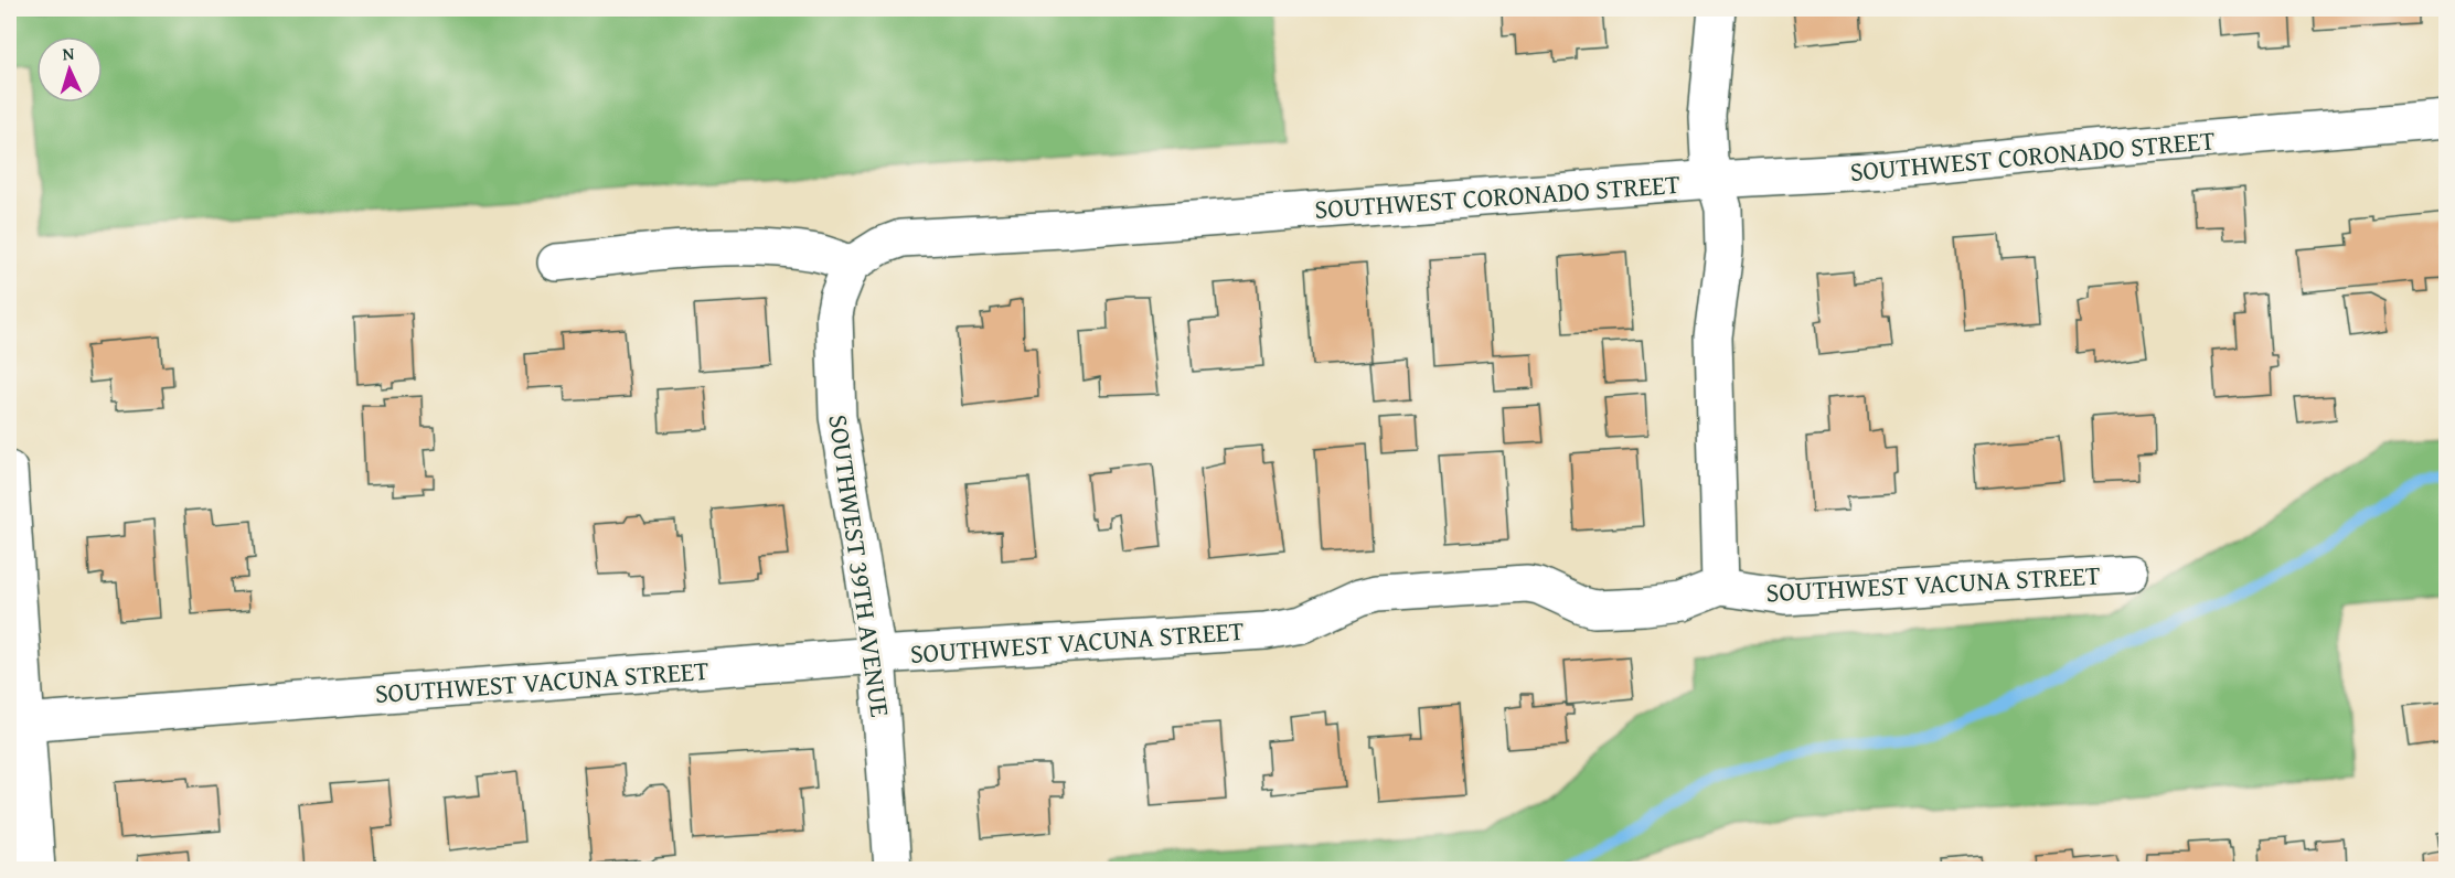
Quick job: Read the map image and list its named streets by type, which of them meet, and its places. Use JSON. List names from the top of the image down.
{
  "streets": {
    "street": ["SOUTHWEST CORONADO STREET", "SOUTHWEST 39TH AVENUE", "SOUTHWEST VACUNA STREET"]
  },
  "crossings": [
    ["SOUTHWEST CORONADO STREET", "SOUTHWEST 39TH AVENUE"],
    ["SOUTHWEST 39TH AVENUE", "SOUTHWEST VACUNA STREET"]
  ],
  "north": "top"
}
